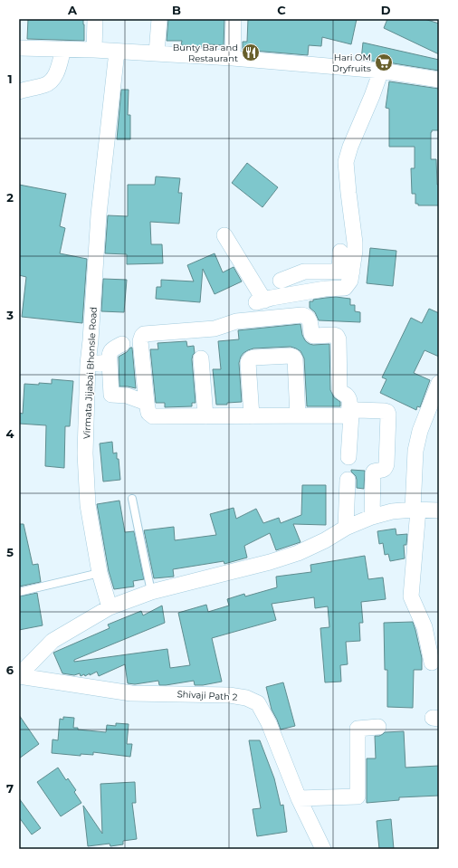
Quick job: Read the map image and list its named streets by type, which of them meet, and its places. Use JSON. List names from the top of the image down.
{
  "streets": {
    "street": ["Virmata Jijabai Bhonsle Road", "Shivaji Path 2"]
  },
  "places": {
    "restaurant": ["Bunty Bar and Restaurant"],
    "supermarket": ["Hari OM Dryfruits"]
  },
  "grid": {
    "columns": [
      "A",
      "B",
      "C",
      "D"
    ],
    "rows": [
      "1",
      "2",
      "3",
      "4",
      "5",
      "6",
      "7"
    ]
  }
}
